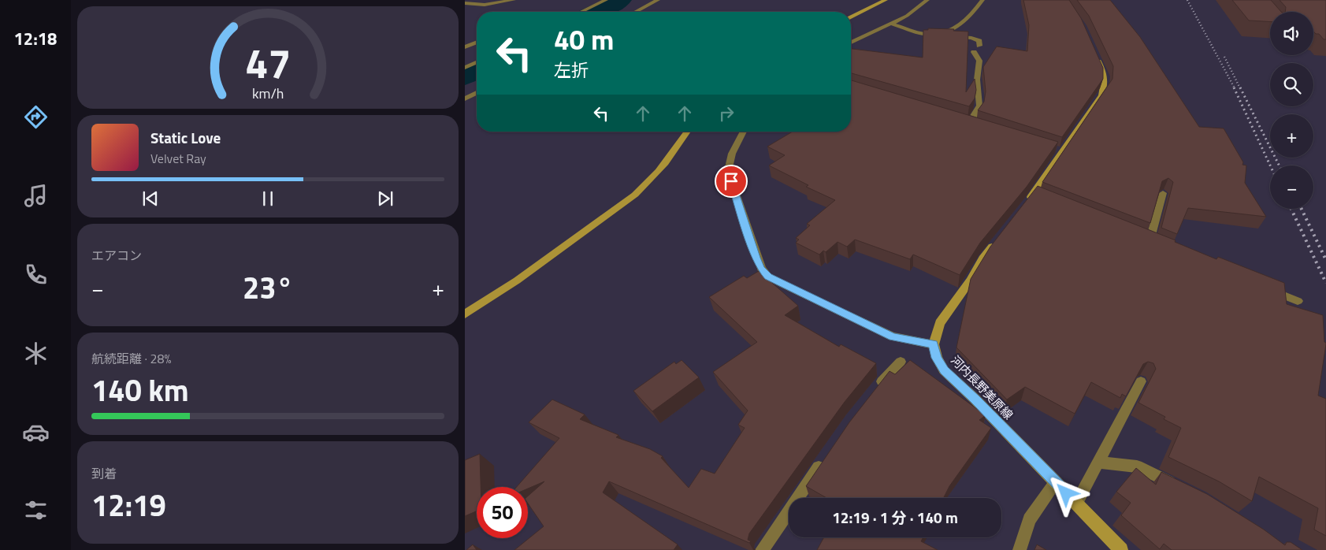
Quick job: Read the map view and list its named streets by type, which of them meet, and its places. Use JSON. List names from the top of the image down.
{
  "streets": {
    "main road": ["河内長野美原線"]
  },
  "page": {
    "tabs": "12:18",
    "map_buttons": ["+", "−"],
    "turn": ["40 m", "左折"],
    "song": ["Static Love", "Velvet Ray"],
    "tile": [
      "エアコン",
      ["航続距離 · 28%", "140 km"],
      ["到着", "12:19"]
    ],
    "heat": ["−", "23°", "+"],
    "limit": "50",
    "trip": "12:19 · 1 分 · 140 m",
    "gauge": ["47", "km/h"]
  }
}
